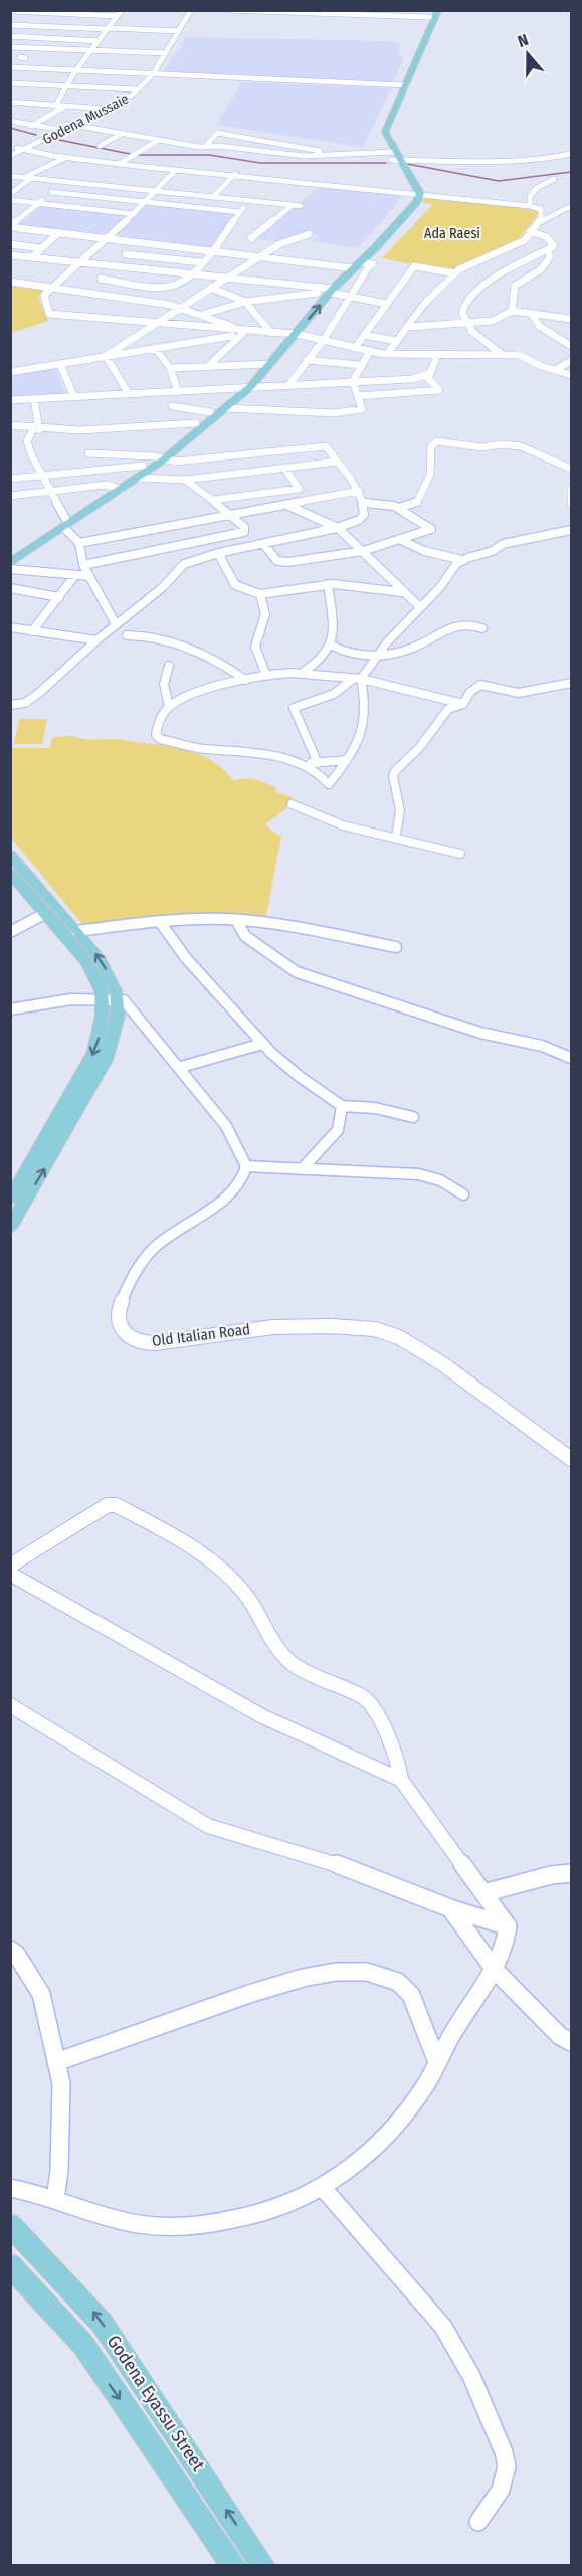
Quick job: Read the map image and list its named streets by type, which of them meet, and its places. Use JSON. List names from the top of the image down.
{
  "streets": {
    "main road": ["Godena Eyassu Street"],
    "street": ["Godena Mussaie", "Old Italian Road"]
  },
  "parks": ["Ada Raesi"],
  "north": "top"
}
